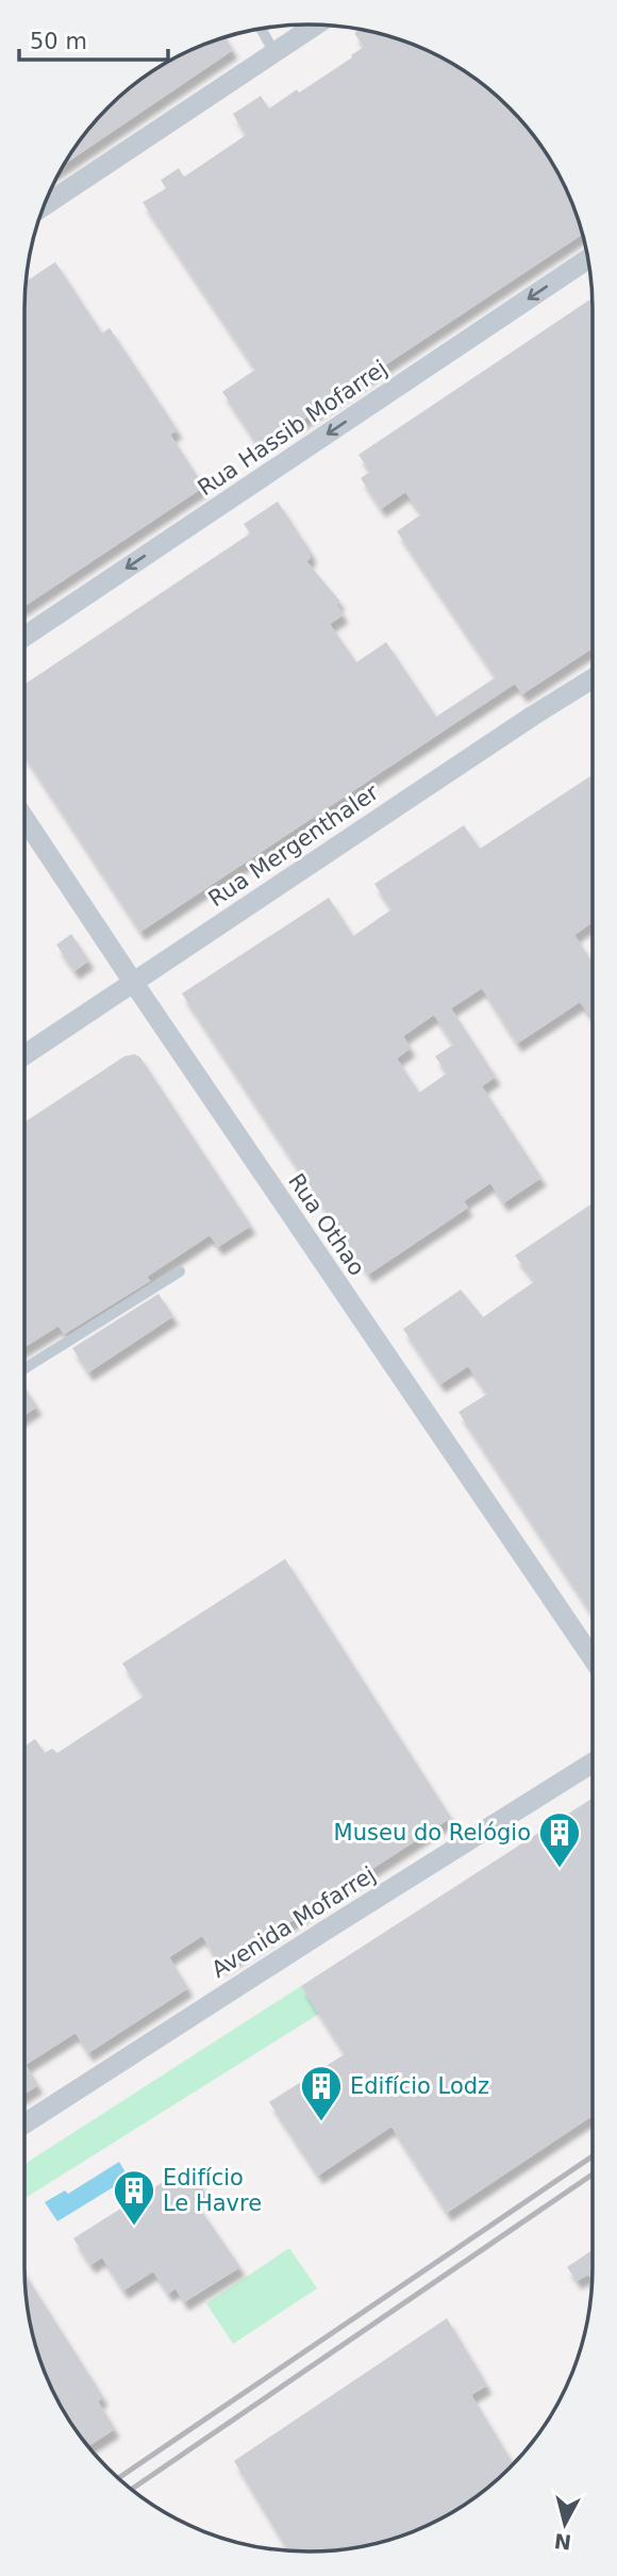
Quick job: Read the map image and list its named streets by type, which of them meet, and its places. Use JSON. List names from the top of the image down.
{
  "streets": {
    "street": [
      "Rua Hassib Mofarrej",
      "Rua Mergenthaler",
      "Rua Othao",
      "Avenida Mofarrej"
    ]
  },
  "crossings": [
    ["Rua Mergenthaler", "Rua Othao"]
  ],
  "one_way": ["Rua Hassib Mofarrej"],
  "places": {
    "building": ["Museu do Relógio", "Edifício Lodz", "Edifício Le Havre"]
  },
  "scale_bar": "50 m",
  "north": "bottom"
}
